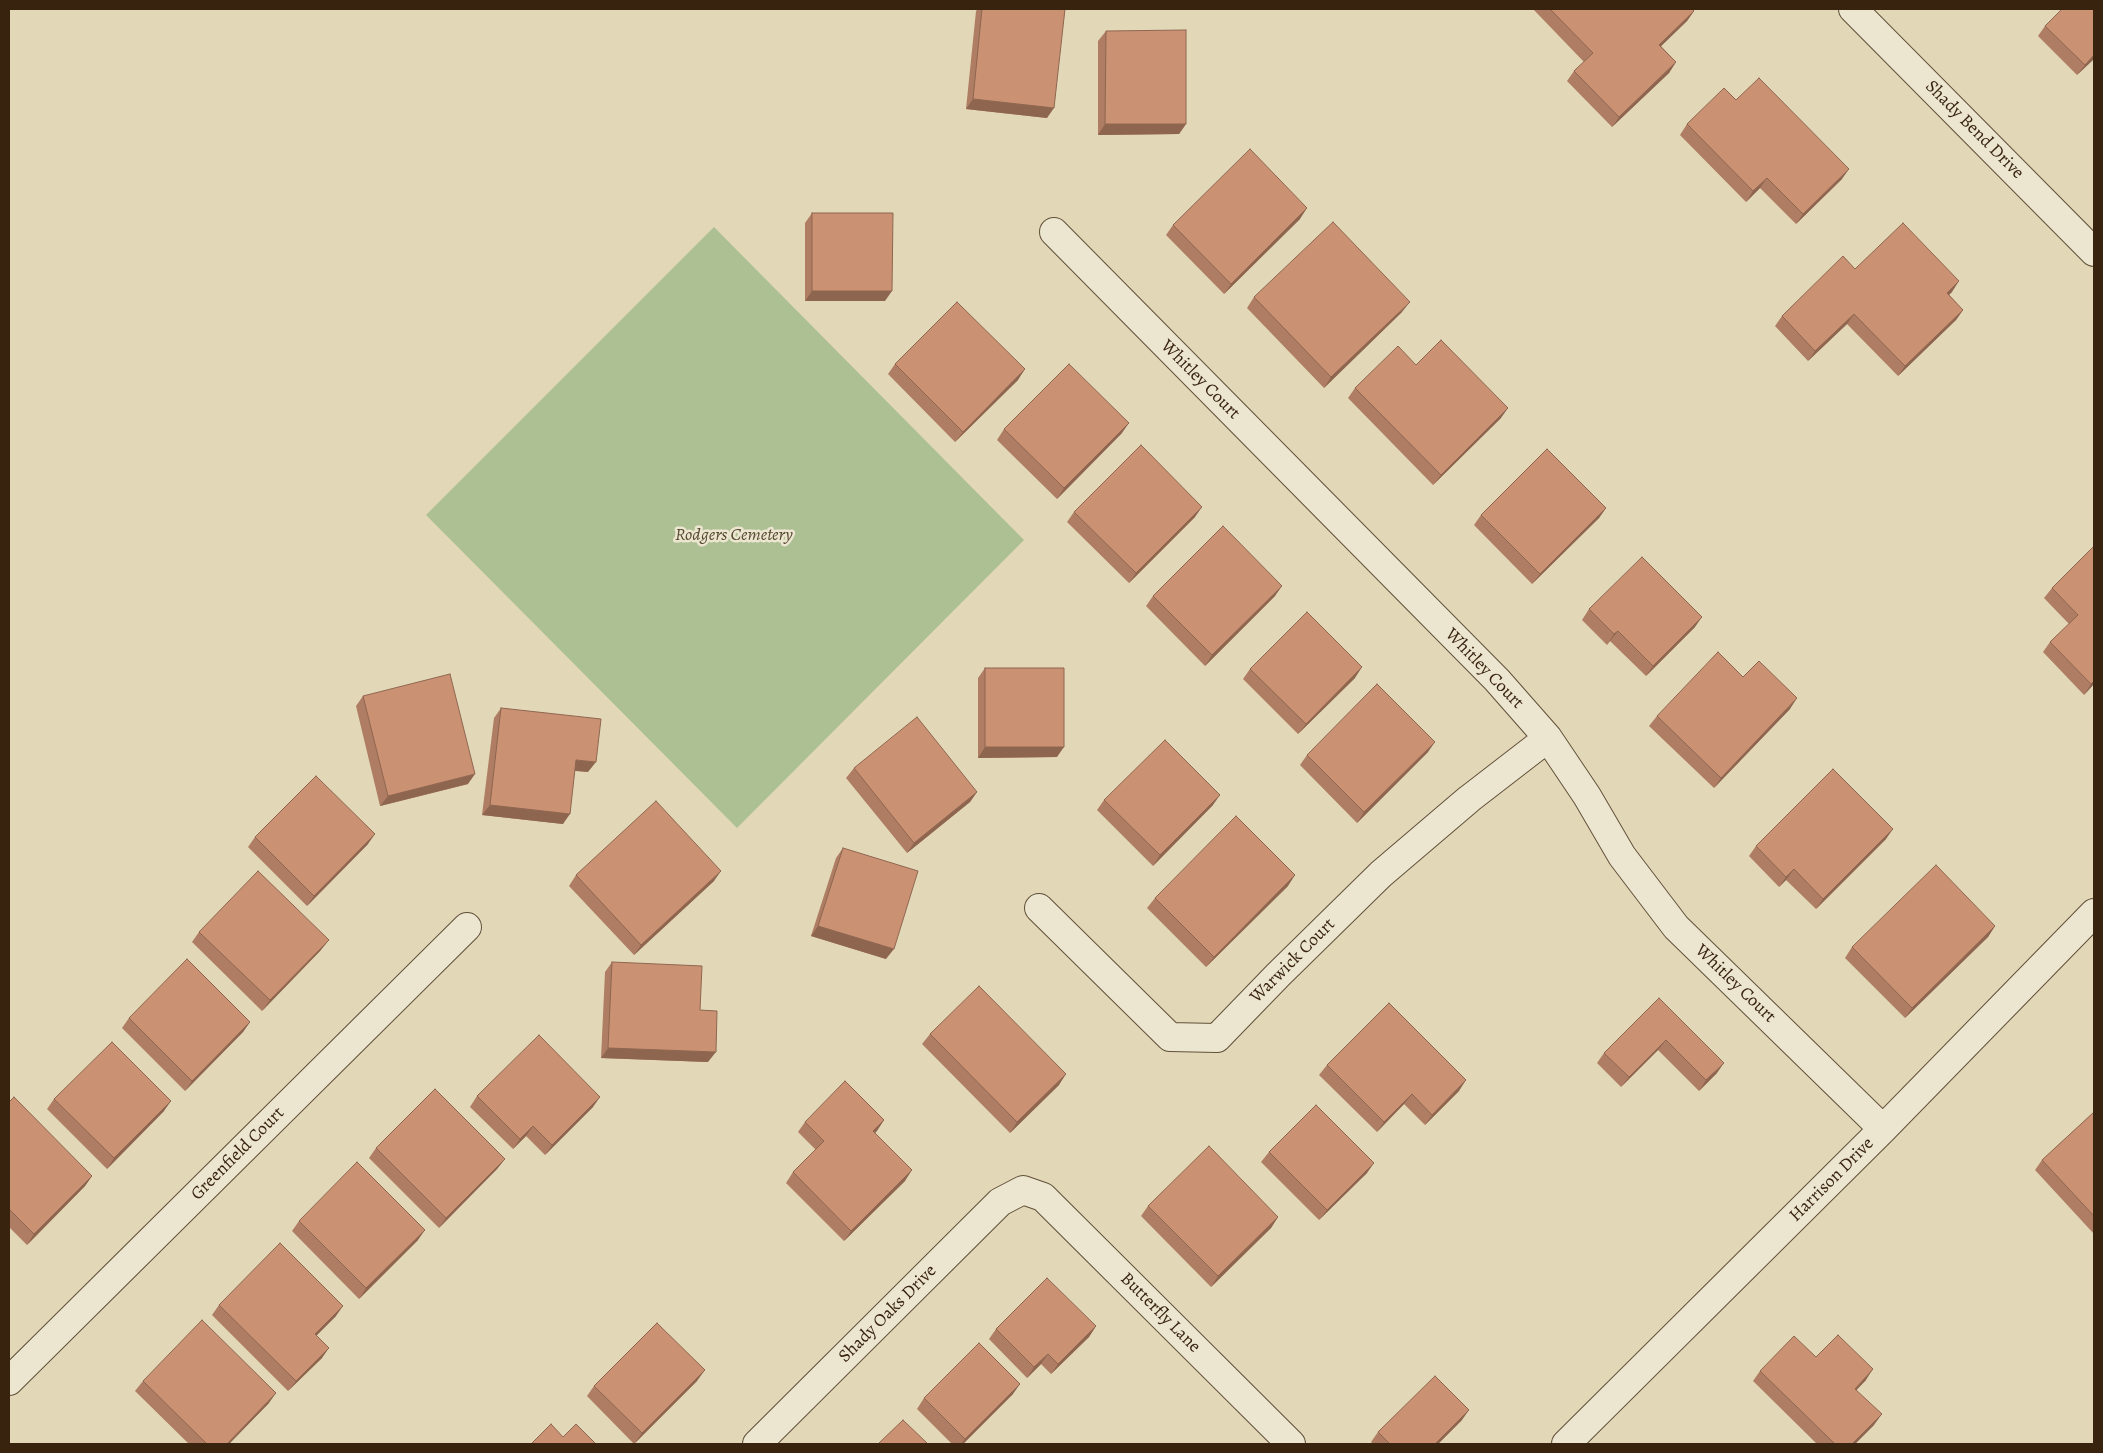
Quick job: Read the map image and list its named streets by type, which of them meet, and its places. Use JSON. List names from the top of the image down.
{
  "streets": {
    "street": [
      "Shady Bend Drive",
      "Whitley Court",
      "Warwick Court",
      "Greenfield Court",
      "Harrison Drive",
      "Butterfly Lane",
      "Shady Oaks Drive"
    ]
  },
  "crossings": [
    ["Whitley Court", "Warwick Court"],
    ["Whitley Court", "Harrison Drive"],
    ["Butterfly Lane", "Shady Oaks Drive"]
  ],
  "parks": ["Rodgers Cemetery"]
}
